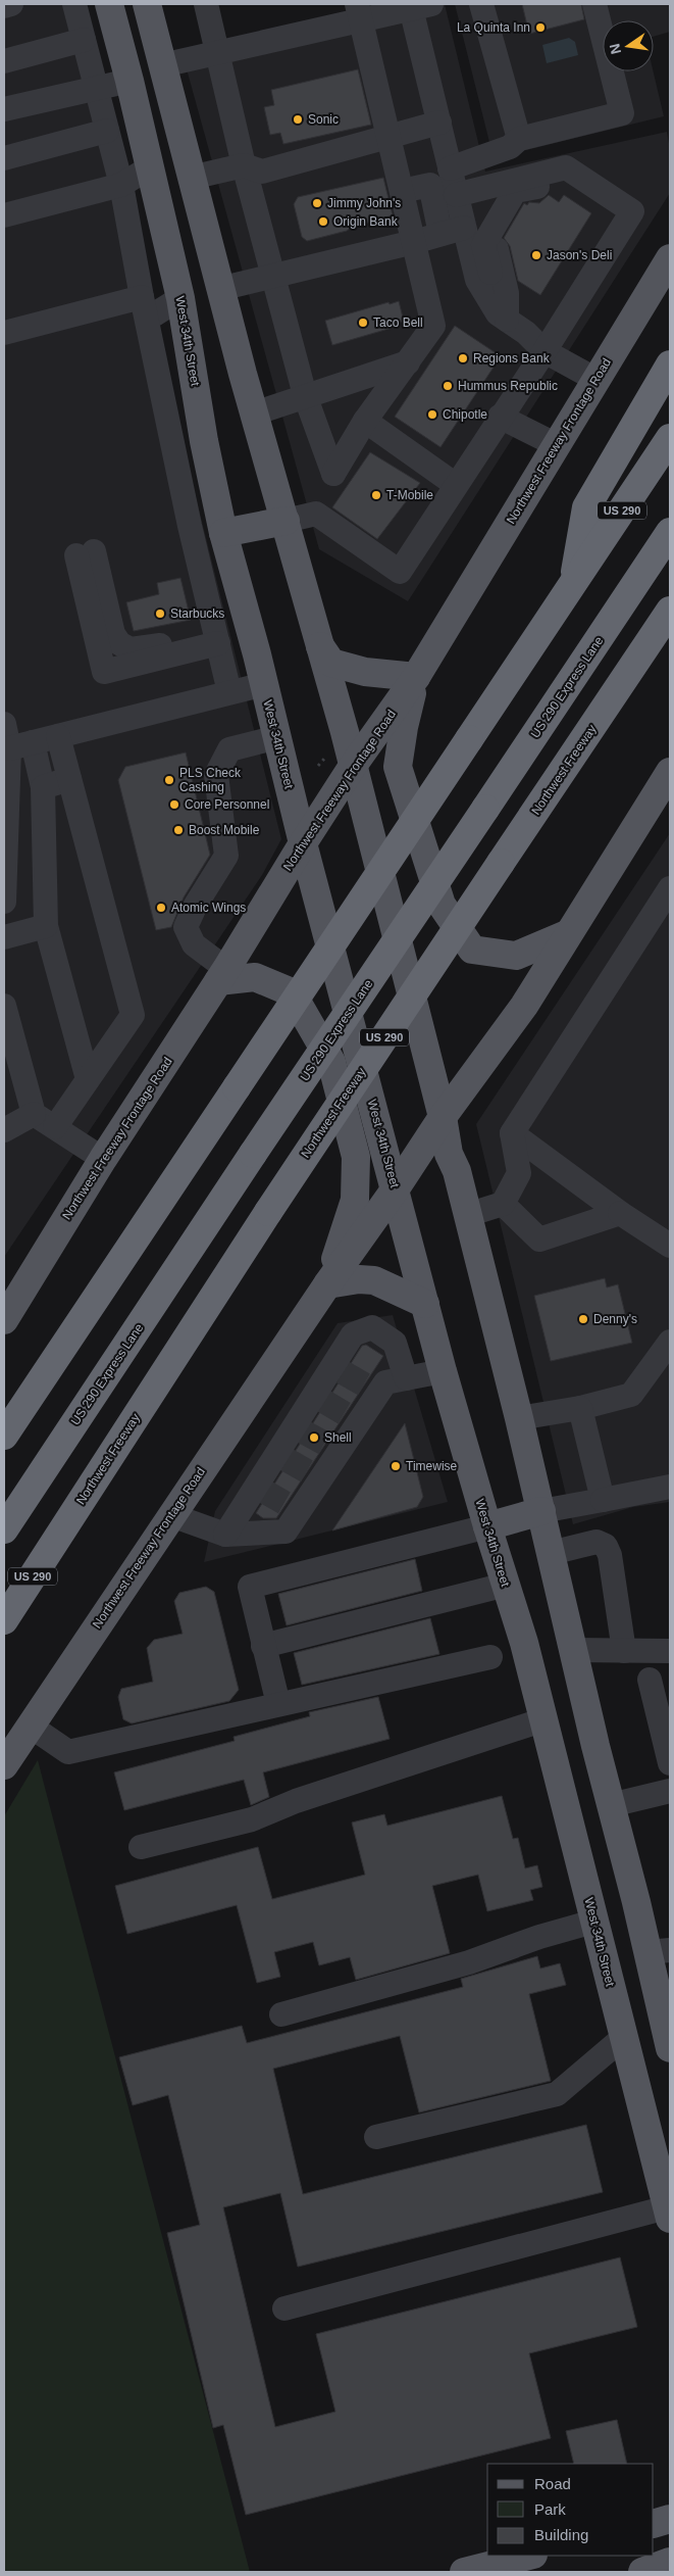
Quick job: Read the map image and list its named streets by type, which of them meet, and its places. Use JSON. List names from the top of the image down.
{
  "streets": {
    "highway": ["US 290", "US 290 Express Lane", "Northwest Freeway"],
    "main road": ["West 34th Street", "Northwest Freeway Frontage Road"]
  },
  "crossings": [
    ["West 34th Street", "Northwest Freeway Frontage Road"]
  ],
  "places": [
    "La Quinta Inn",
    "Sonic",
    "Jimmy John's",
    "Origin Bank",
    "Jason's Deli",
    "Taco Bell",
    "Regions Bank",
    "Hummus Republic",
    "Chipotle",
    "T-Mobile",
    "Starbucks",
    "PLS Check Cashing",
    "Core Personnel",
    "Boost Mobile",
    "Atomic Wings",
    "Denny's",
    "Shell",
    "Timewise"
  ],
  "legend": ["Road", "Park", "Building"],
  "north": "left"
}
